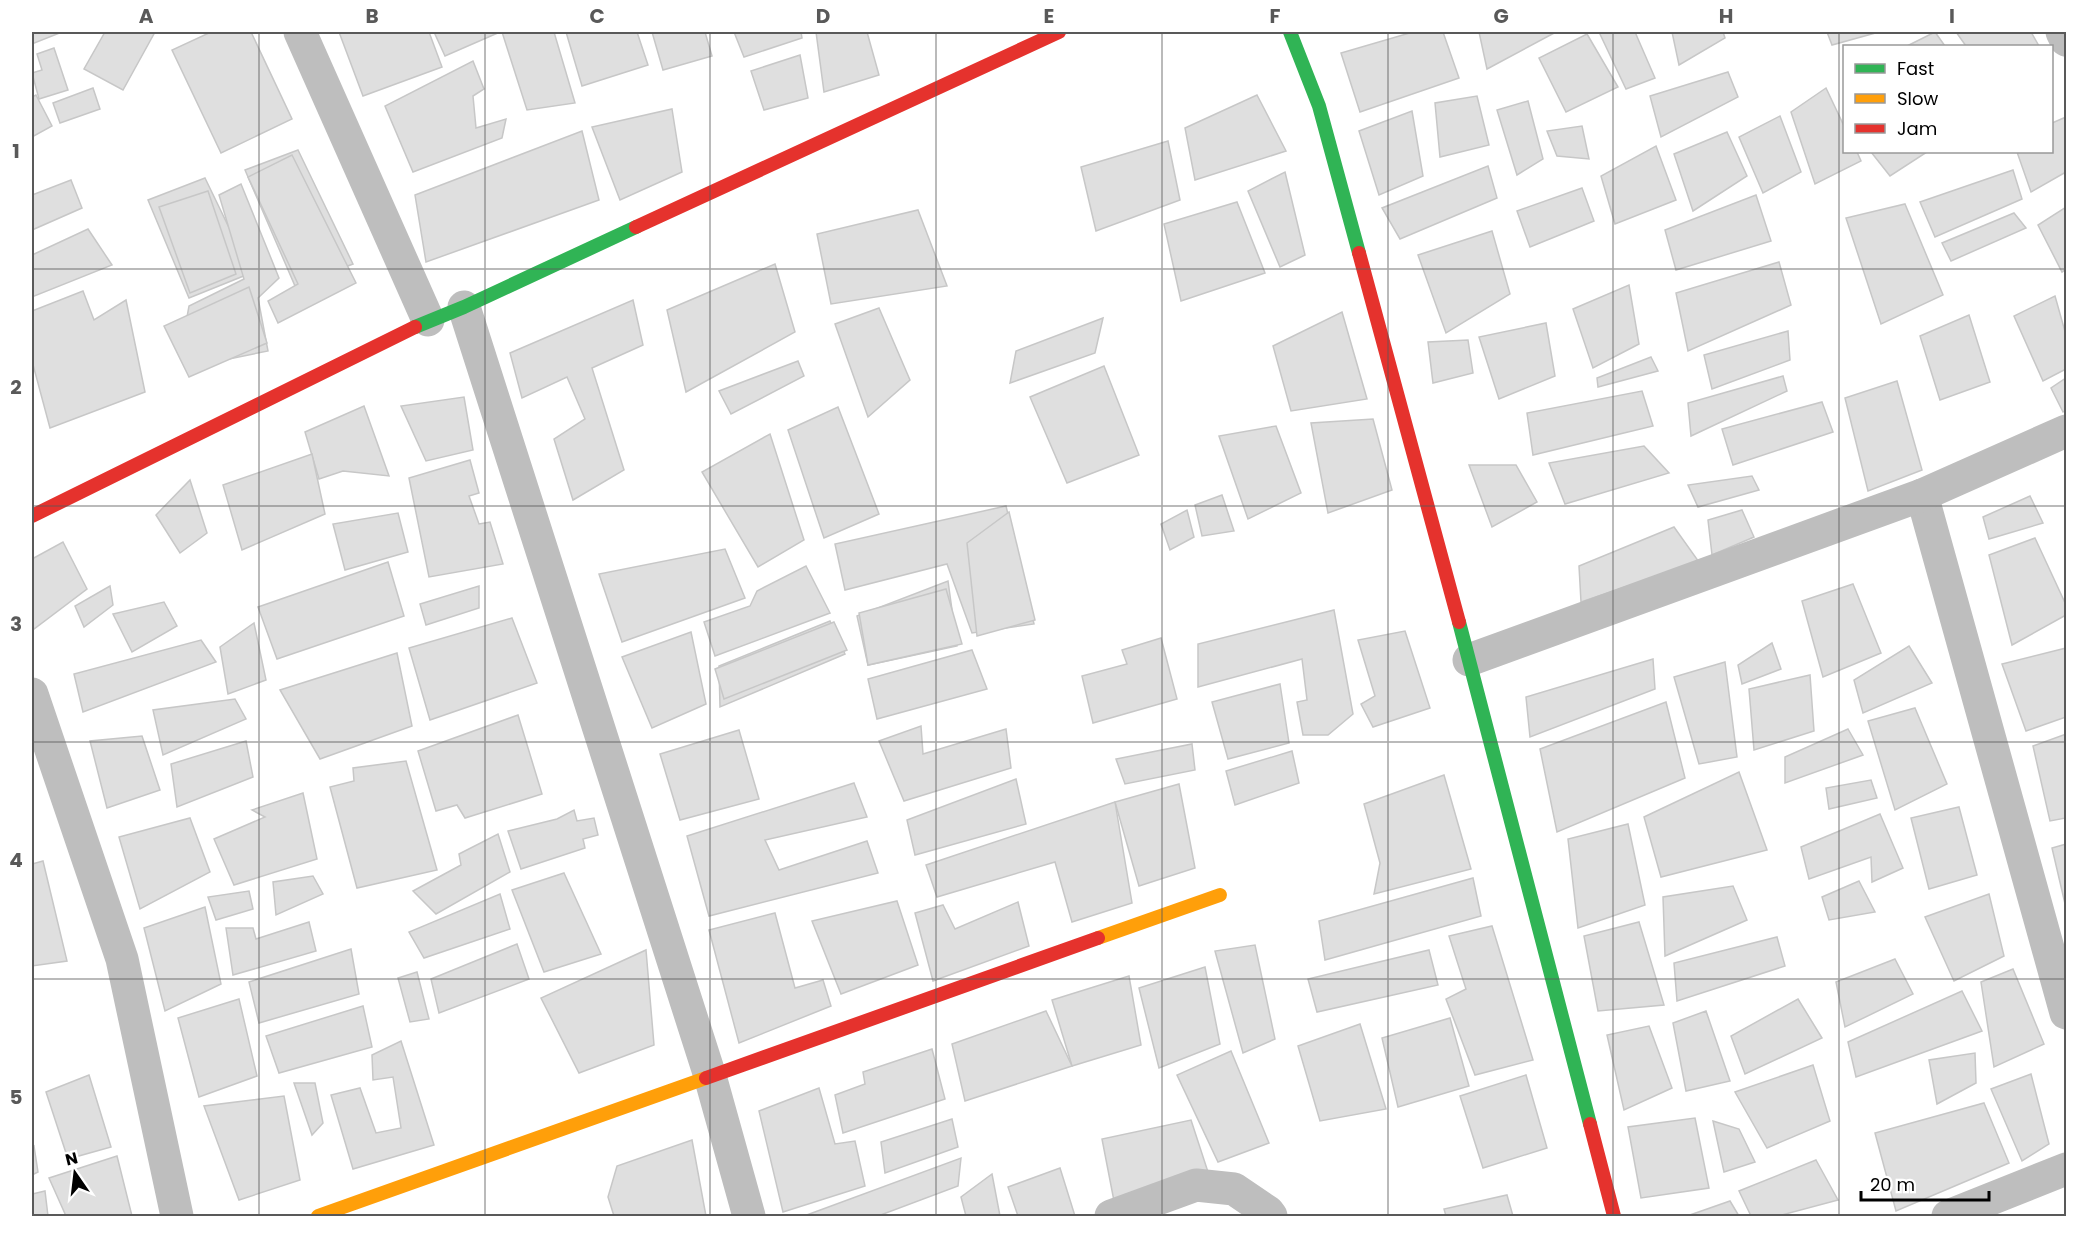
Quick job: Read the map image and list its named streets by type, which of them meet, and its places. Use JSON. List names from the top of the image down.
{
  "legend": ["Fast", "Slow", "Jam"],
  "scale_bar": "20 m",
  "north": "top",
  "grid": {
    "columns": [
      "A",
      "B",
      "C",
      "D",
      "E",
      "F",
      "G",
      "H",
      "I"
    ],
    "rows": [
      "1",
      "2",
      "3",
      "4",
      "5"
    ]
  }
}
